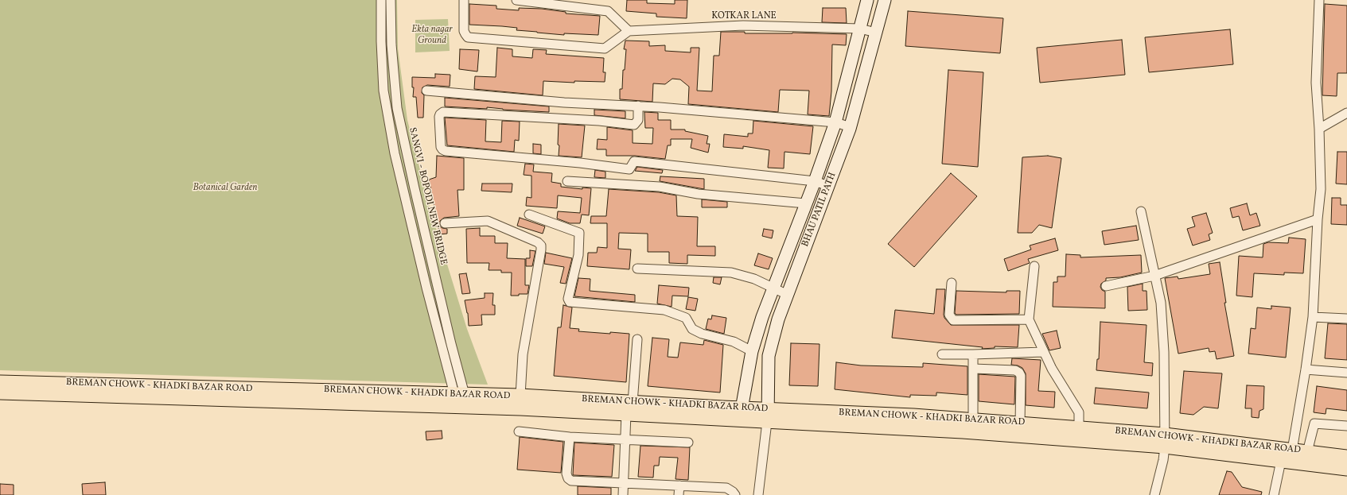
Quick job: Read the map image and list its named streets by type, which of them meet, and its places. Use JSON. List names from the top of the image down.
{
  "streets": {
    "main road": ["BHAU PATIL PATH", "BREMAN CHOWK - KHADKI BAZAR ROAD"],
    "street": ["KOTKAR LANE", "SANGVI - BOPODI NEW BRIDGE"]
  },
  "crossings": [
    ["KOTKAR LANE", "BHAU PATIL PATH"],
    ["SANGVI - BOPODI NEW BRIDGE", "BREMAN CHOWK - KHADKI BAZAR ROAD"],
    ["BHAU PATIL PATH", "BREMAN CHOWK - KHADKI BAZAR ROAD"]
  ],
  "parks": ["Ekta nagar Ground", "Botanical Garden"]
}
